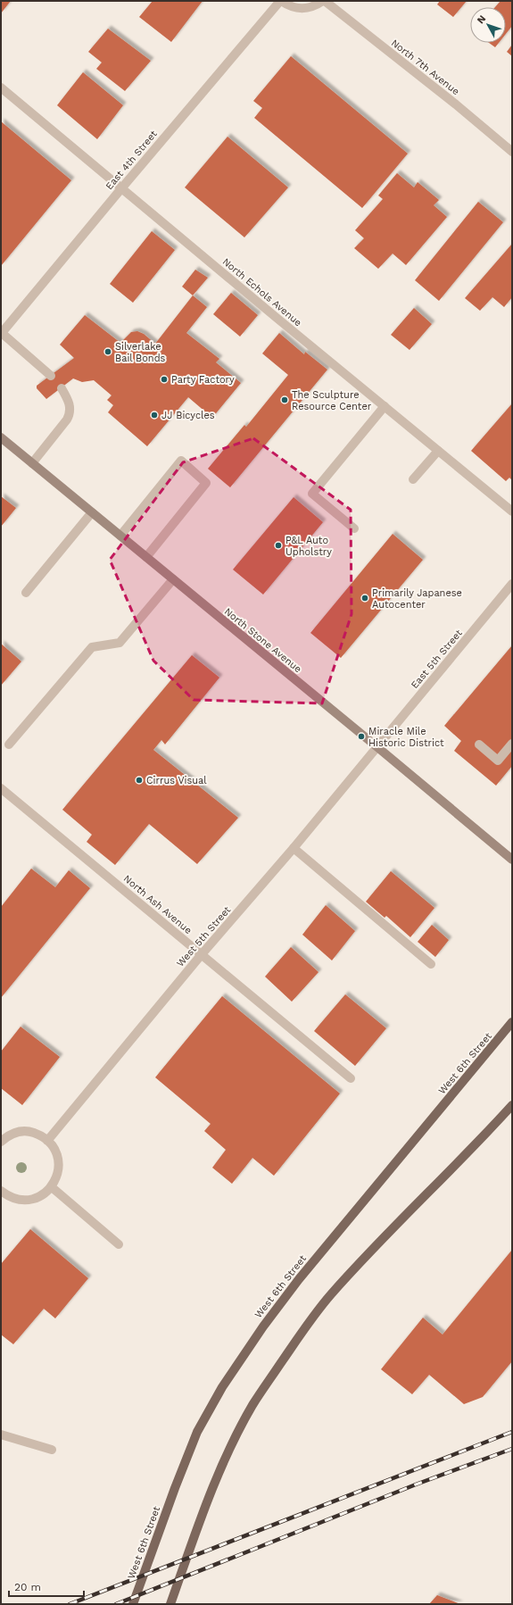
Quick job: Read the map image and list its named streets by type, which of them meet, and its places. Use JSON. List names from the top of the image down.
{
  "streets": {
    "main road": ["North Stone Avenue", "West 6th Street"],
    "street": [
      "North 7th Avenue",
      "East 4th Street",
      "North Echols Avenue",
      "East 5th Street",
      "North Ash Avenue",
      "West 5th Street"
    ]
  },
  "crossings": [
    ["North 7th Avenue", "East 4th Street"],
    ["East 4th Street", "North Echols Avenue"],
    ["North Stone Avenue", "East 5th Street"],
    ["North Stone Avenue", "West 5th Street"],
    ["East 5th Street", "West 5th Street"],
    ["North Ash Avenue", "West 5th Street"]
  ],
  "places": [
    "Silverlake Bail Bonds",
    "Party Factory",
    "The Sculpture Resource Center",
    "JJ Bicycles",
    "P&L Auto Upholstry",
    "Primarily Japanese Autocenter",
    "Miracle Mile Historic District",
    "Cirrus Visual"
  ],
  "scale_bar": "20 m",
  "north": "top left"
}
